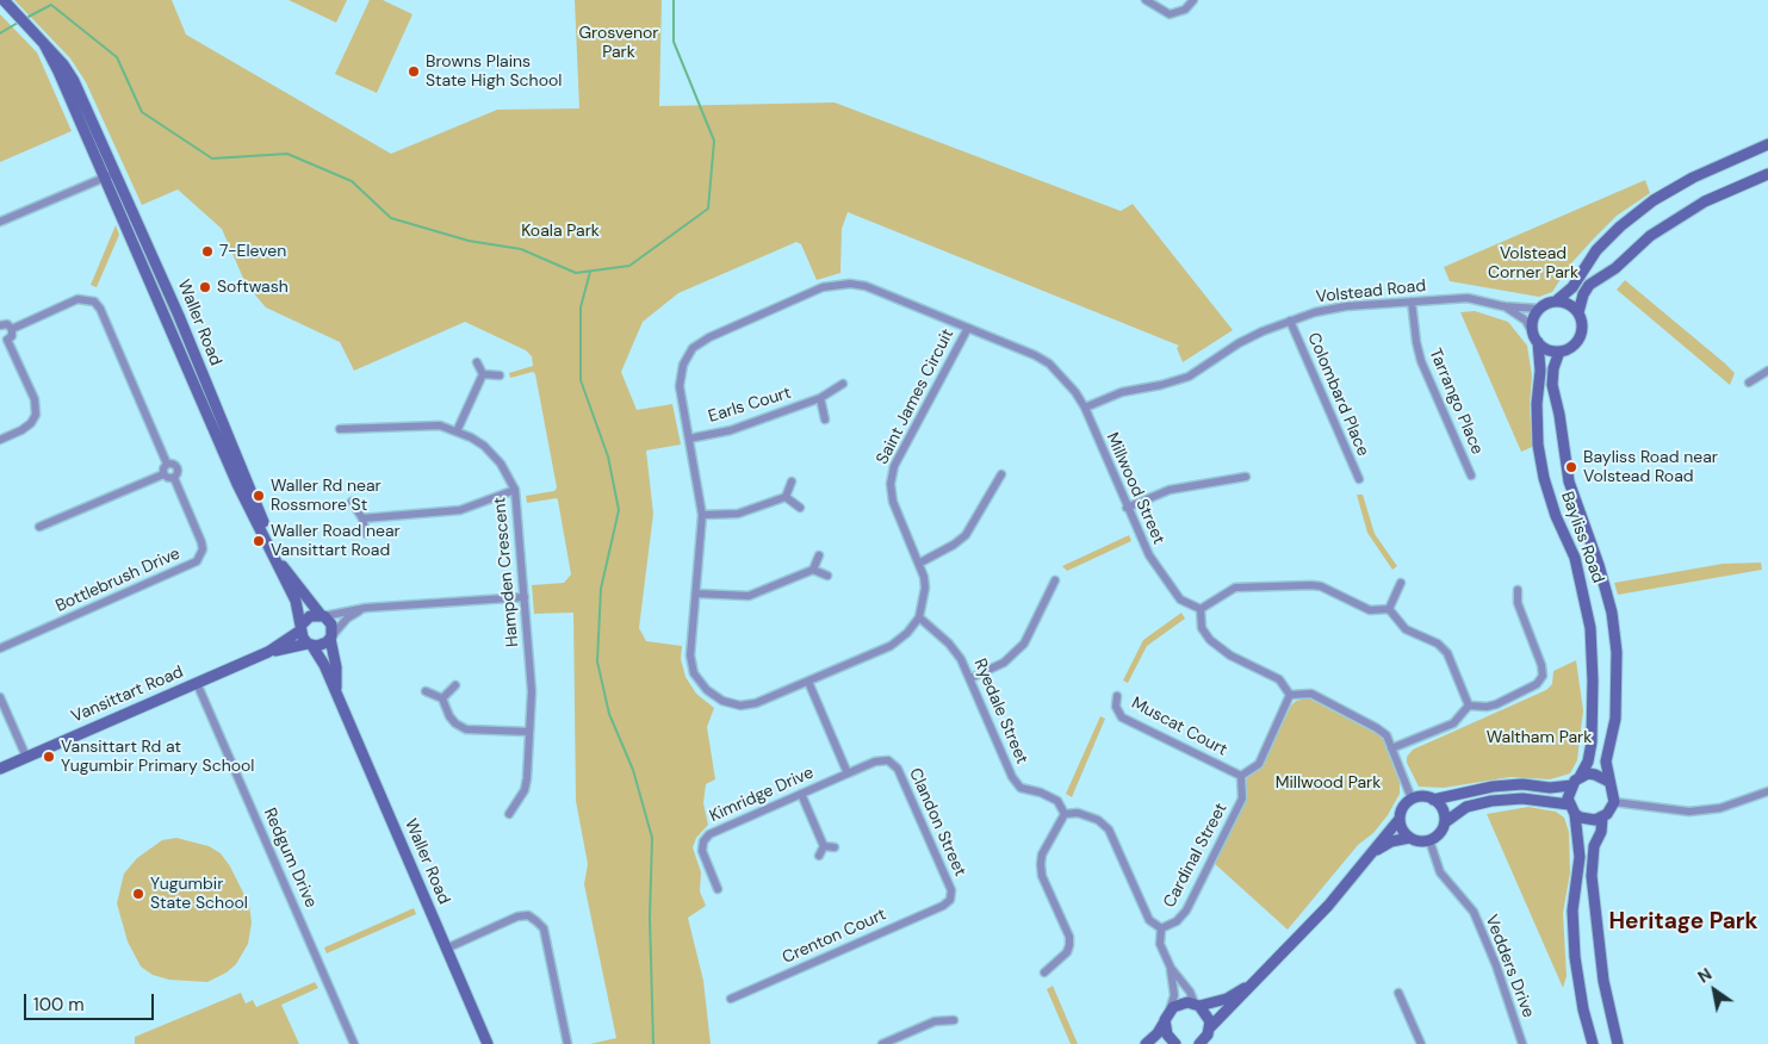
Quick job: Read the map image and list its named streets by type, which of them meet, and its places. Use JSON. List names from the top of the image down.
{
  "streets": {
    "street": [
      "Volstead Road",
      "Waller Road",
      "Colombard Place",
      "Saint James Circuit",
      "Tarrango Place",
      "Earls Court",
      "Millwood Street",
      "Bayliss Road",
      "Hampden Crescent",
      "Bottlebrush Drive",
      "Vansittart Road",
      "Ryedale Street",
      "Muscat Court",
      "Kimridge Drive",
      "Clandon Street",
      "Cardinal Street",
      "Redgum Drive",
      "Crenton Court",
      "Vedders Drive"
    ]
  },
  "crossings": [
    ["Volstead Road", "Colombard Place"],
    ["Volstead Road", "Saint James Circuit"],
    ["Volstead Road", "Tarrango Place"],
    ["Volstead Road", "Millwood Street"],
    ["Volstead Road", "Bayliss Road"],
    ["Waller Road", "Vansittart Road"],
    ["Saint James Circuit", "Earls Court"],
    ["Saint James Circuit", "Millwood Street"],
    ["Saint James Circuit", "Ryedale Street"],
    ["Vansittart Road", "Redgum Drive"],
    ["Muscat Court", "Cardinal Street"],
    ["Kimridge Drive", "Clandon Street"],
    ["Clandon Street", "Crenton Court"]
  ],
  "districts": ["Heritage Park"],
  "parks": [
    "Grosvenor Park",
    "Koala Park",
    "Volstead Corner Park",
    "Waltham Park",
    "Millwood Park"
  ],
  "places": [
    "Browns Plains State High School",
    "7-Eleven",
    "Softwash",
    "Bayliss Road near Volstead Road",
    "Waller Rd near Rossmore St",
    "Waller Road near Vansittart Road",
    "Vansittart Rd at Yugumbir Primary School",
    "Yugumbir State School"
  ],
  "scale_bar": "100 m",
  "north": "top left"
}
